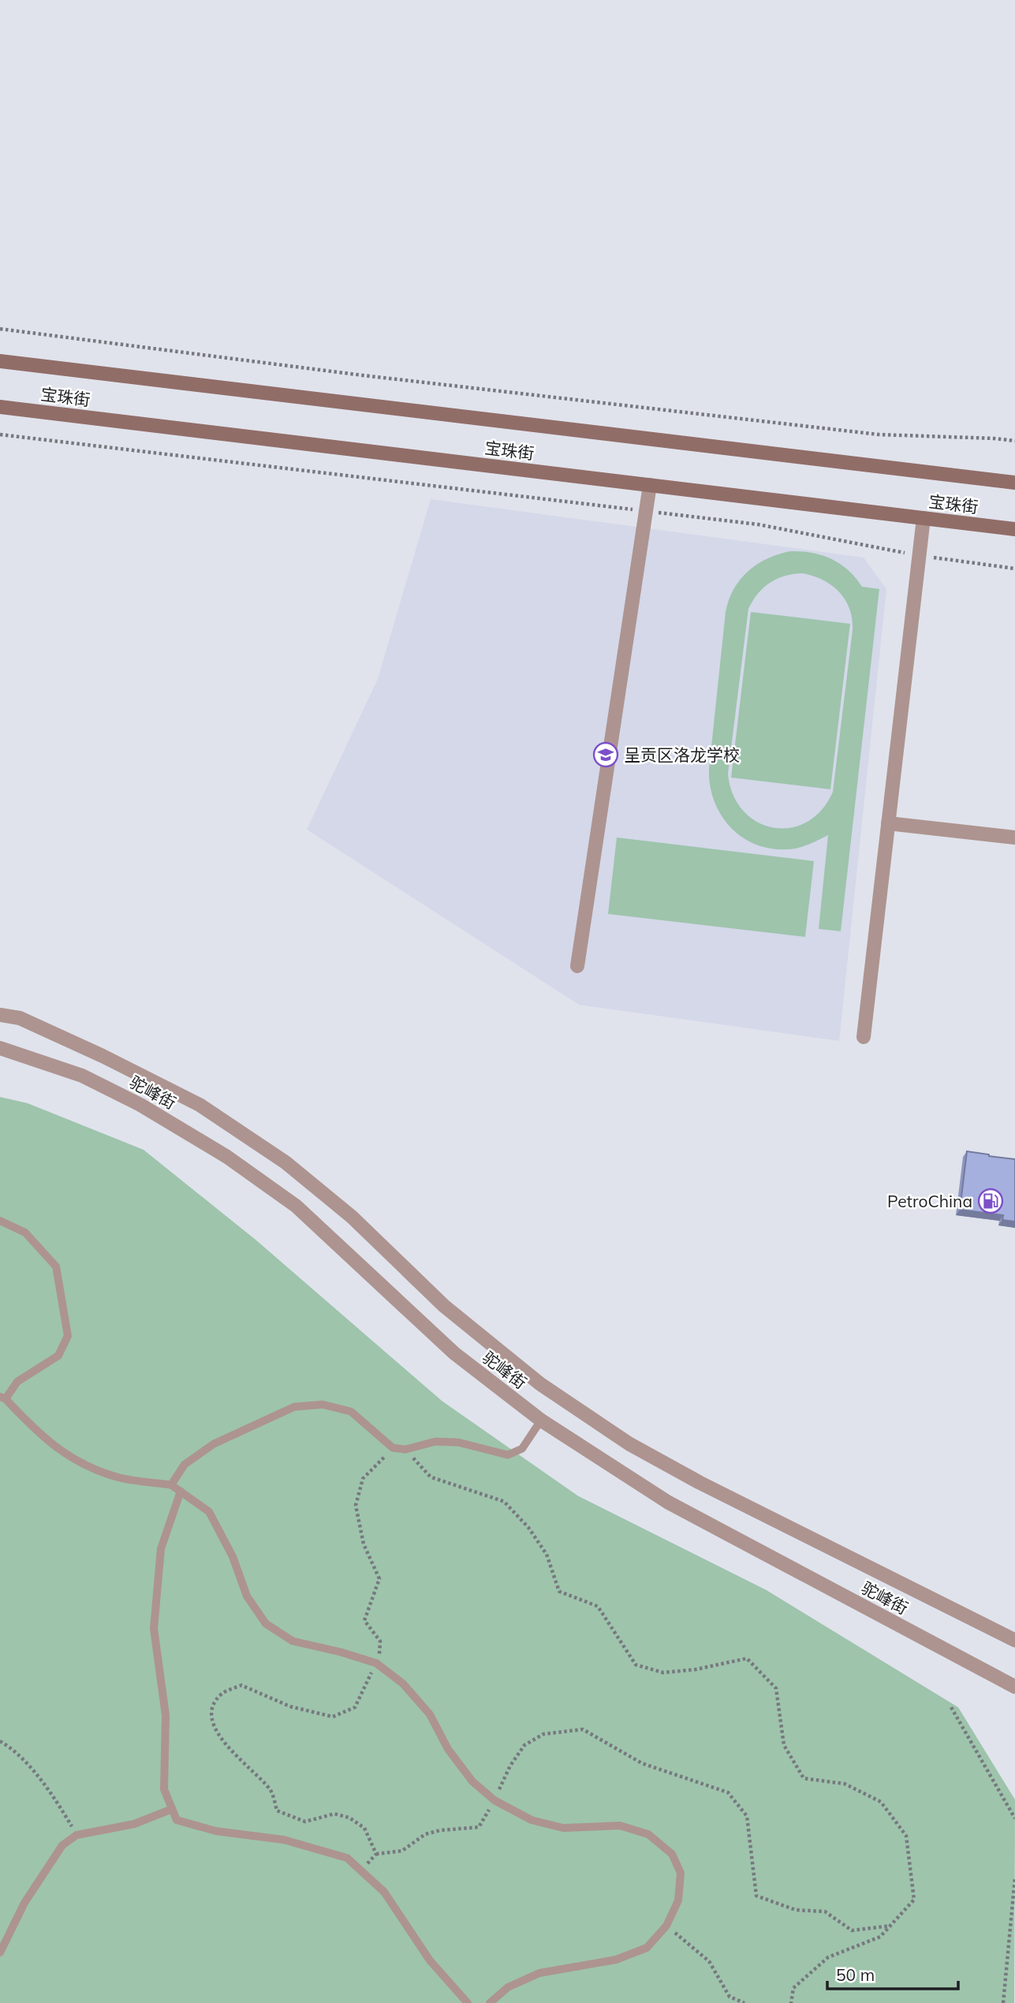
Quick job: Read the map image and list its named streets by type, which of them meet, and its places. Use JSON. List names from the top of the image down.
{
  "streets": {
    "main road": ["宝珠街"],
    "street": ["驼峰街"]
  },
  "places": {
    "school or university": ["呈贡区洛龙学校"],
    "fuel station": ["PetroChina"]
  },
  "scale_bar": "50 m"
}
